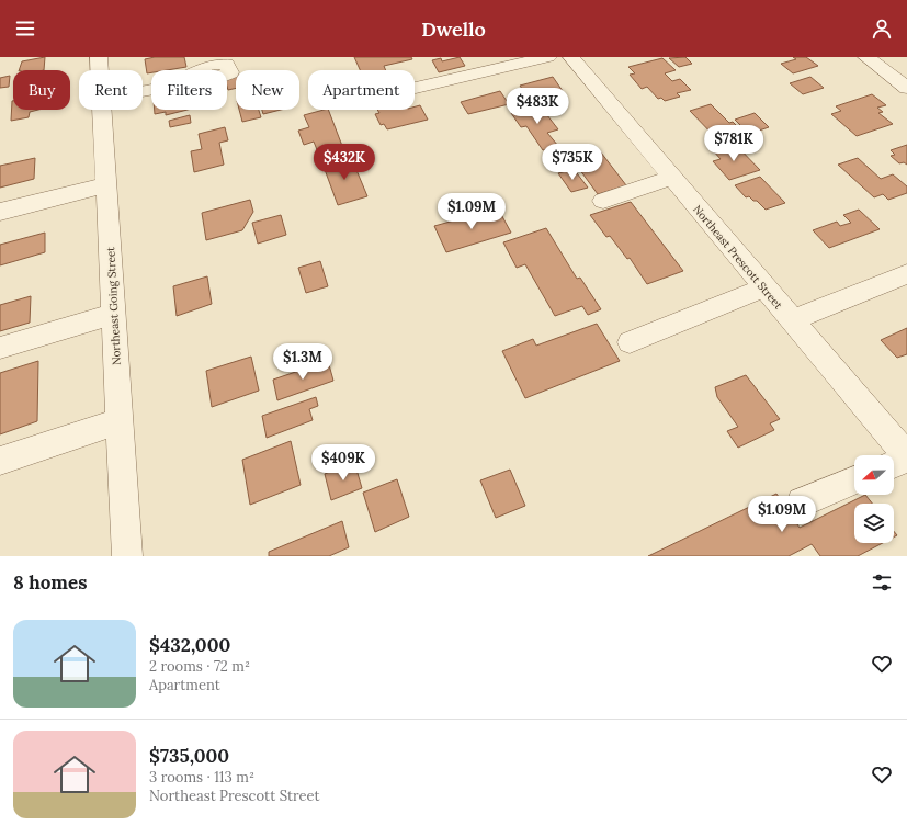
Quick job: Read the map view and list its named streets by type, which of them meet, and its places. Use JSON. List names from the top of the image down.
{
  "streets": {
    "street": ["Northeast Prescott Street", "Northeast Going Street"]
  },
  "north": "left",
  "page": {
    "header": "Dwello",
    "chip": [
      "Buy",
      "Rent",
      "Filters",
      "New",
      "Apartment"
    ],
    "price": [
      "$483K",
      "$781K",
      "$432K",
      "$735K",
      "$1.09M",
      "$1.3M",
      "$409K",
      "$1.09M"
    ],
    "heading": "8 homes",
    "list": [
      {
        "name": "$432,000",
        "note": "2 rooms · 72 m² · Apartment"
      },
      {
        "name": "$735,000",
        "note": "3 rooms · 113 m² · Northeast Prescott Street"
      }
    ]
  }
}
